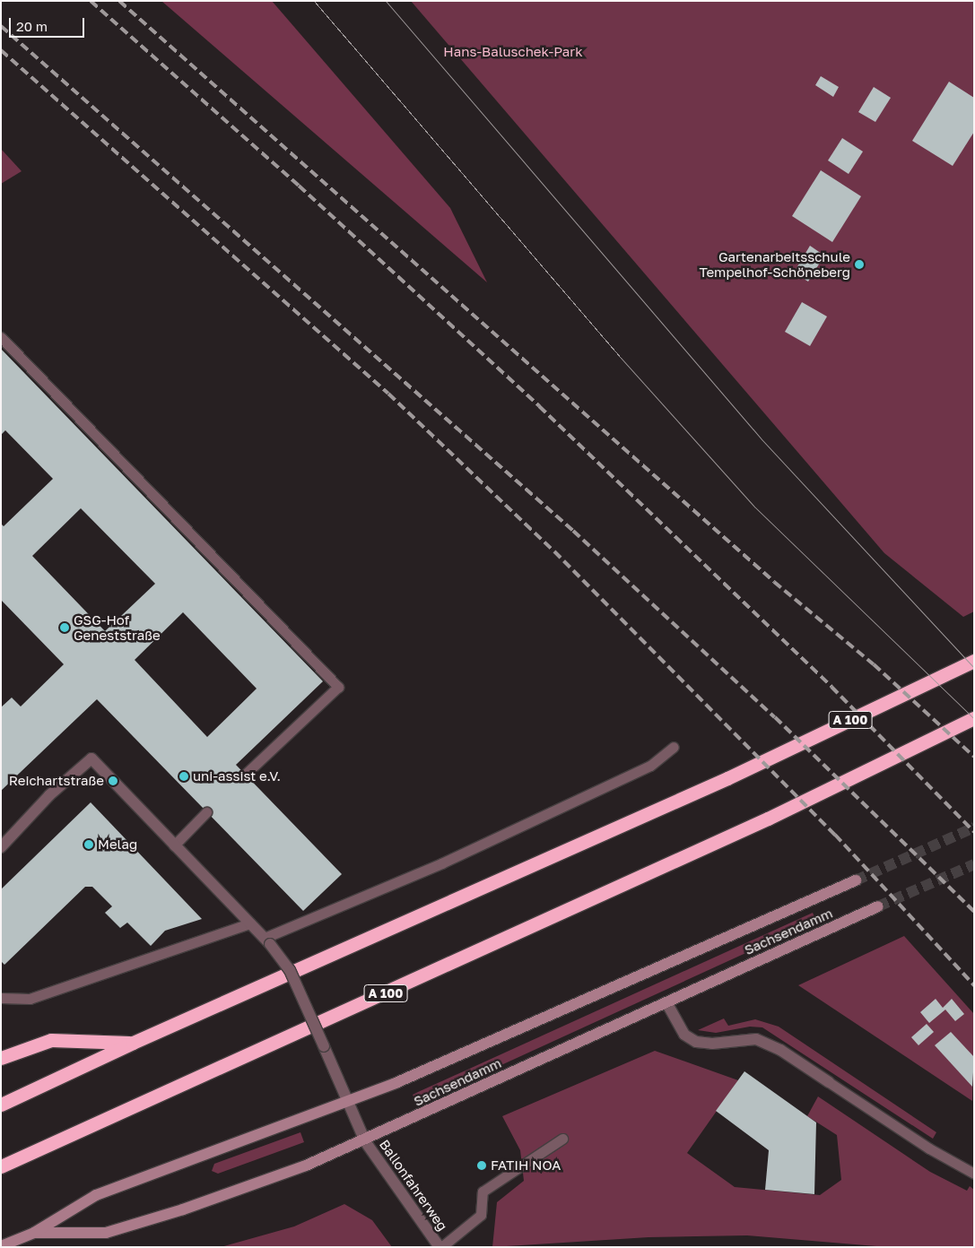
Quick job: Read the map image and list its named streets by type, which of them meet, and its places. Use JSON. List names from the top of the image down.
{
  "streets": {
    "highway": ["A 100"],
    "main road": ["Sachsendamm"],
    "street": ["Ballonfahrerweg"]
  },
  "crossings": [
    ["Sachsendamm", "Ballonfahrerweg"]
  ],
  "parks": ["Hans-Baluschek-Park"],
  "places": [
    "Gartenarbeitsschule Tempelhof-Schöneberg",
    "GSG-Hof Geneststraße",
    "uni-assist e.V.",
    "Reichartstraße",
    "Melag",
    "FATIH NOA"
  ],
  "scale_bar": "20 m"
}
